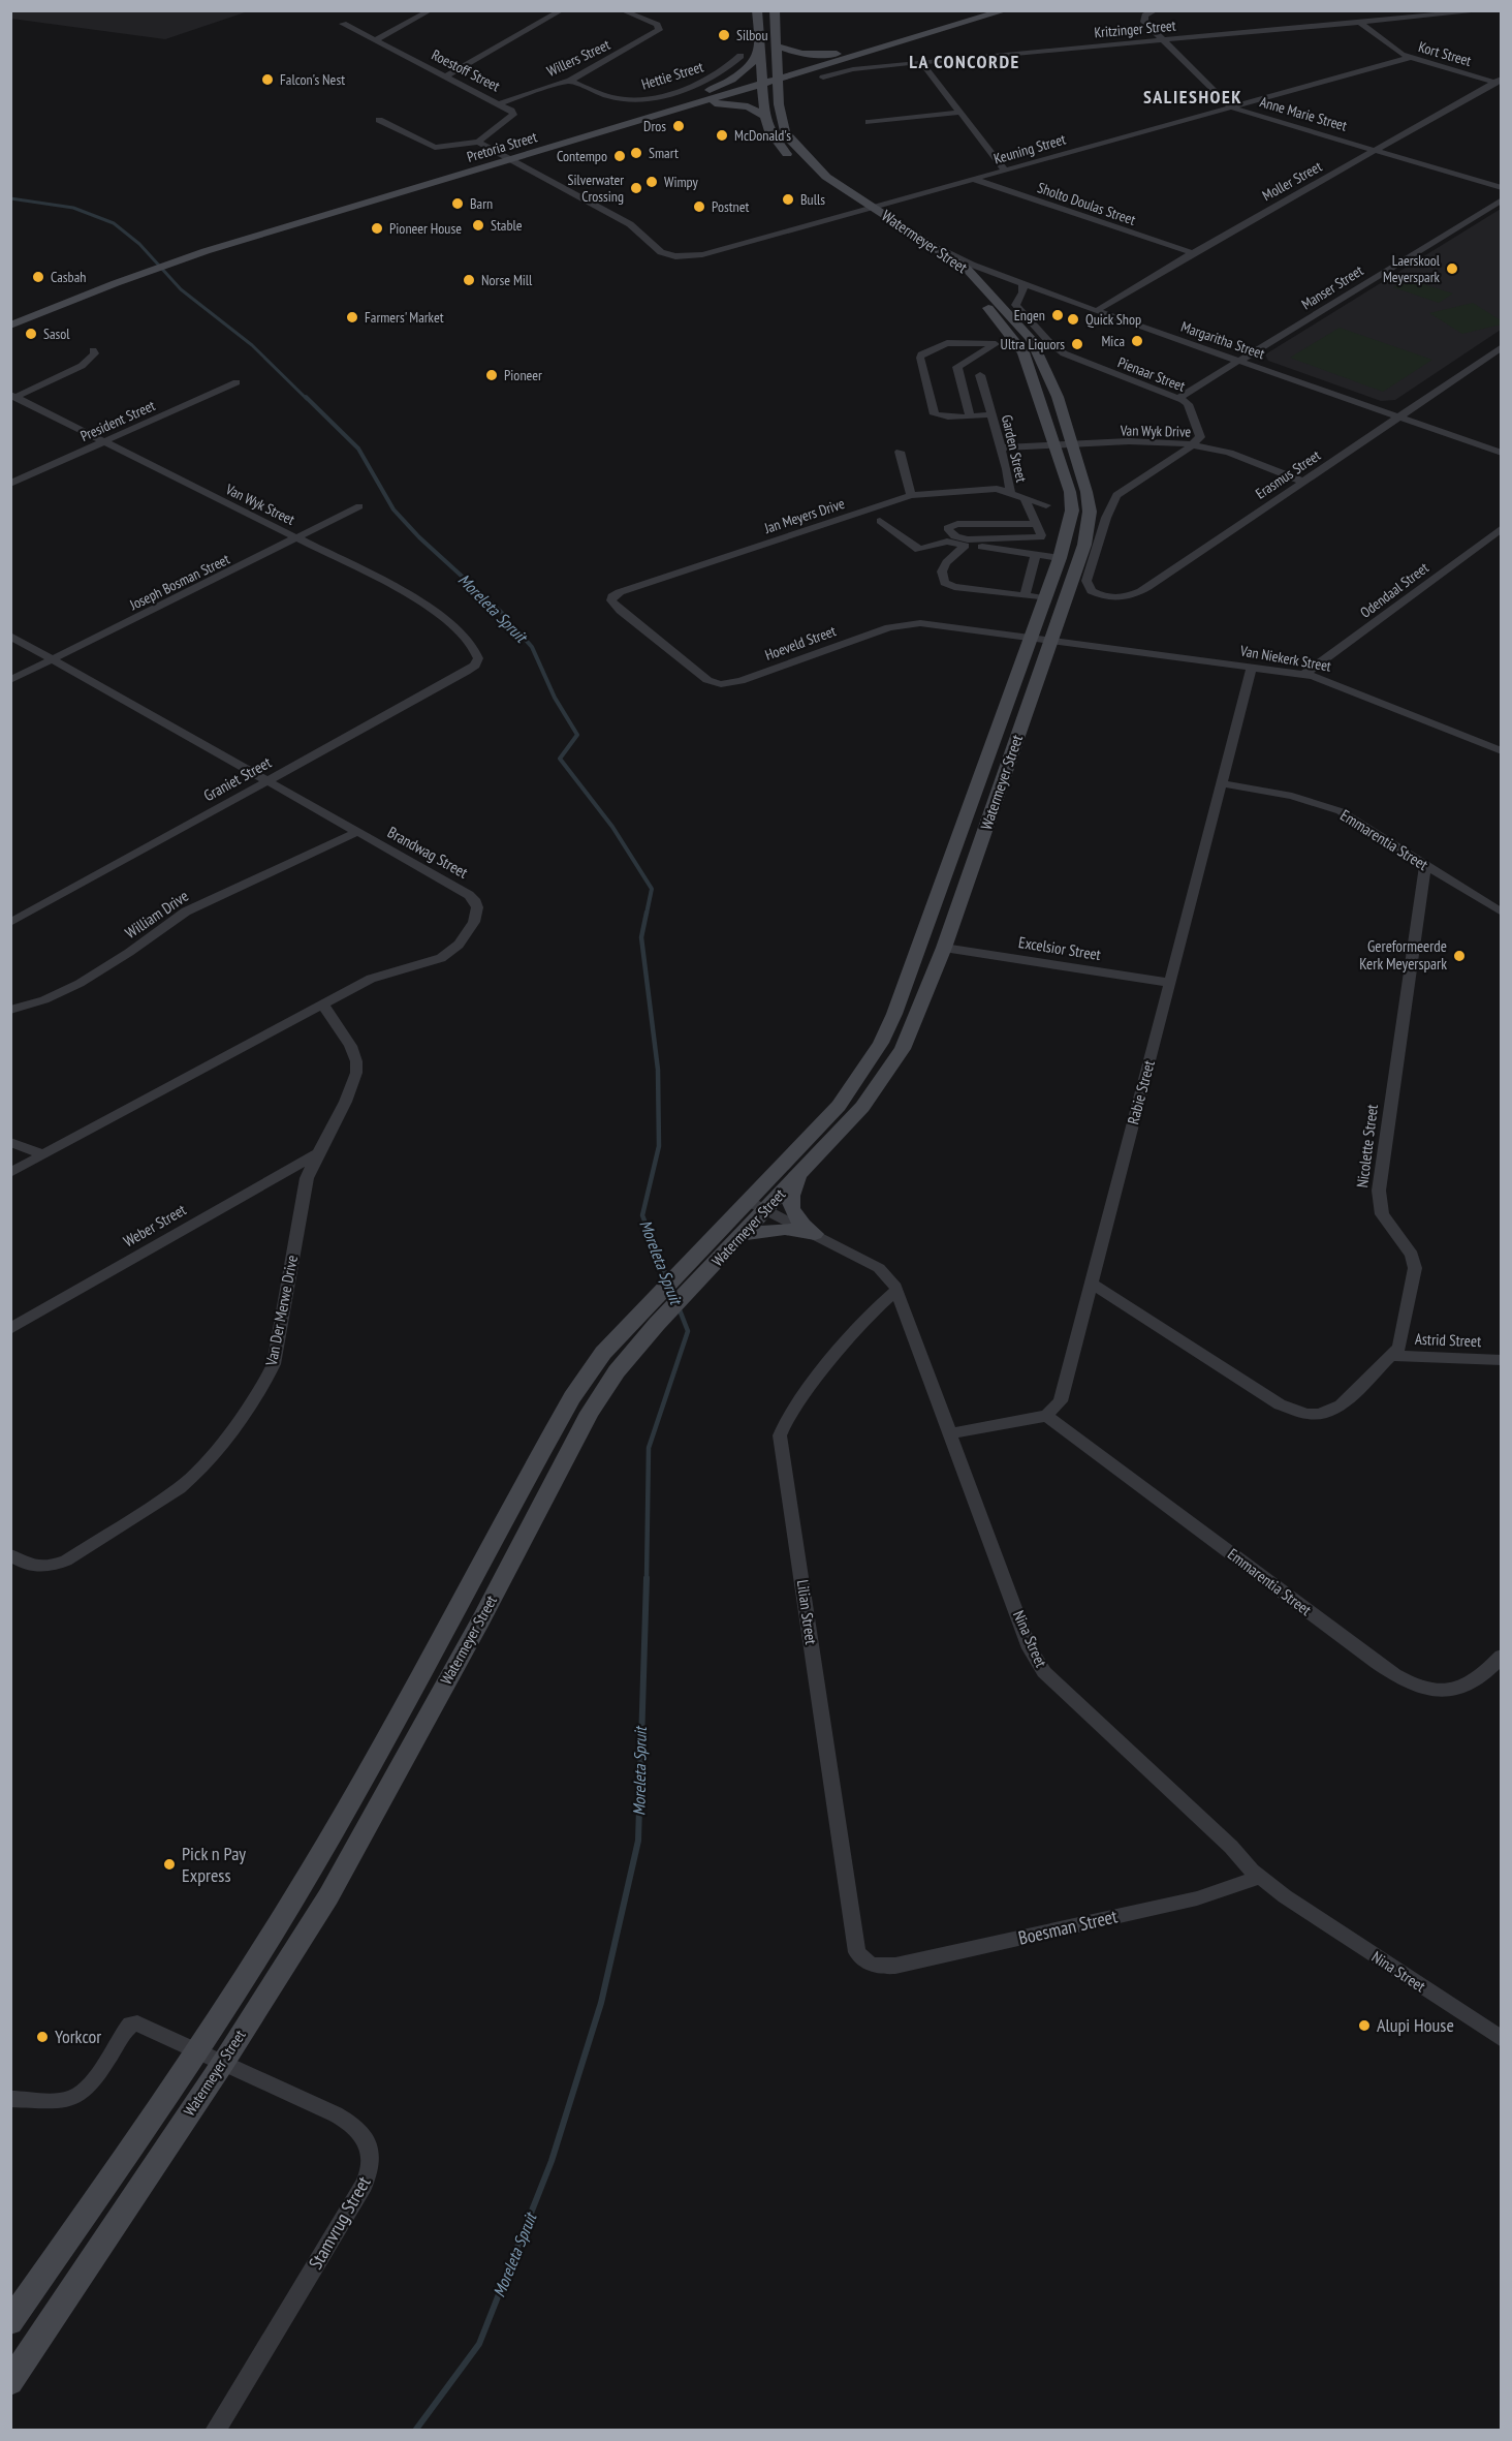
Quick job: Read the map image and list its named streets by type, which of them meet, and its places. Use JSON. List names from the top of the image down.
{
  "streets": {
    "main road": ["Pretoria Street", "Watermeyer Street"],
    "street": [
      "Kritzinger Street",
      "Kort Street",
      "Willers Street",
      "Roestoff Street",
      "Hettie Street",
      "Anne Marie Street",
      "Keuning Street",
      "Moller Street",
      "Sholto Doulas Street",
      "Manser Street",
      "Margaritha Street",
      "Pienaar Street",
      "President Street",
      "Van Wyk Drive",
      "Garden Street",
      "Erasmus Street",
      "Van Wyk Street",
      "Jan Meyers Drive",
      "Joseph Bosman Street",
      "Odendaal Street",
      "Hoeveld Street",
      "Van Niekerk Street",
      "Graniet Street",
      "Emmarentia Street",
      "Brandwag Street",
      "William Drive",
      "Excelsior Street",
      "Rabie Street",
      "Nicolette Street",
      "Weber Street",
      "Van Der Merwe Drive",
      "Astrid Street",
      "Lilian Street",
      "Nina Street",
      "Boesman Street",
      "Stamvrug Street"
    ]
  },
  "crossings": [
    ["Kritzinger Street", "Kort Street"],
    ["Kritzinger Street", "Anne Marie Street"],
    ["Kort Street", "Keuning Street"],
    ["Kort Street", "Moller Street"],
    ["Willers Street", "Roestoff Street"],
    ["Willers Street", "Hettie Street"],
    ["Anne Marie Street", "Keuning Street"],
    ["Anne Marie Street", "Moller Street"],
    ["Pretoria Street", "Keuning Street"],
    ["Pretoria Street", "Watermeyer Street"],
    ["Keuning Street", "Sholto Doulas Street"],
    ["Keuning Street", "Watermeyer Street"],
    ["Moller Street", "Sholto Doulas Street"],
    ["Moller Street", "Margaritha Street"],
    ["Watermeyer Street", "Margaritha Street"],
    ["Watermeyer Street", "Van Wyk Drive"],
    ["Watermeyer Street", "Hoeveld Street"],
    ["Watermeyer Street", "Van Niekerk Street"],
    ["Watermeyer Street", "Excelsior Street"],
    ["Watermeyer Street", "Nina Street"],
    ["Watermeyer Street", "Stamvrug Street"],
    ["Manser Street", "Margaritha Street"],
    ["Manser Street", "Pienaar Street"],
    ["Margaritha Street", "Erasmus Street"],
    ["Pienaar Street", "Van Wyk Drive"],
    ["Pienaar Street", "Erasmus Street"],
    ["President Street", "Van Wyk Street"],
    ["Van Wyk Drive", "Garden Street"],
    ["Van Wyk Drive", "Erasmus Street"],
    ["Garden Street", "Jan Meyers Drive"],
    ["Van Wyk Street", "Joseph Bosman Street"],
    ["Van Wyk Street", "Graniet Street"],
    ["Jan Meyers Drive", "Hoeveld Street"],
    ["Joseph Bosman Street", "Brandwag Street"],
    ["Odendaal Street", "Van Niekerk Street"],
    ["Hoeveld Street", "Van Niekerk Street"],
    ["Van Niekerk Street", "Rabie Street"],
    ["Graniet Street", "Brandwag Street"],
    ["Emmarentia Street", "Rabie Street"],
    ["Emmarentia Street", "Nicolette Street"],
    ["Brandwag Street", "William Drive"],
    ["Brandwag Street", "Van Der Merwe Drive"],
    ["Excelsior Street", "Rabie Street"],
    ["Rabie Street", "Nicolette Street"],
    ["Nicolette Street", "Astrid Street"],
    ["Weber Street", "Van Der Merwe Drive"],
    ["Lilian Street", "Nina Street"],
    ["Lilian Street", "Boesman Street"],
    ["Nina Street", "Boesman Street"]
  ],
  "districts": ["LA CONCORDE", "SALIESHOEK"],
  "water": ["Moreleta Spruit"],
  "places": [
    "Silbou",
    "Falcon's Nest",
    "Dros",
    "McDonald's",
    "Smart",
    "Contempo",
    "Wimpy",
    "Silverwater Crossing",
    "Bulls",
    "Barn",
    "Postnet",
    "Stable",
    "Pioneer House",
    "Laerskool Meyerspark",
    "Casbah",
    "Norse Mill",
    "Engen",
    "Farmers' Market",
    "Quick Shop",
    "Sasol",
    "Mica",
    "Ultra Liquors",
    "Pioneer",
    "Gereformeerde Kerk Meyerspark",
    "Pick n Pay Express",
    "Alupi House",
    "Yorkcor"
  ]
}
